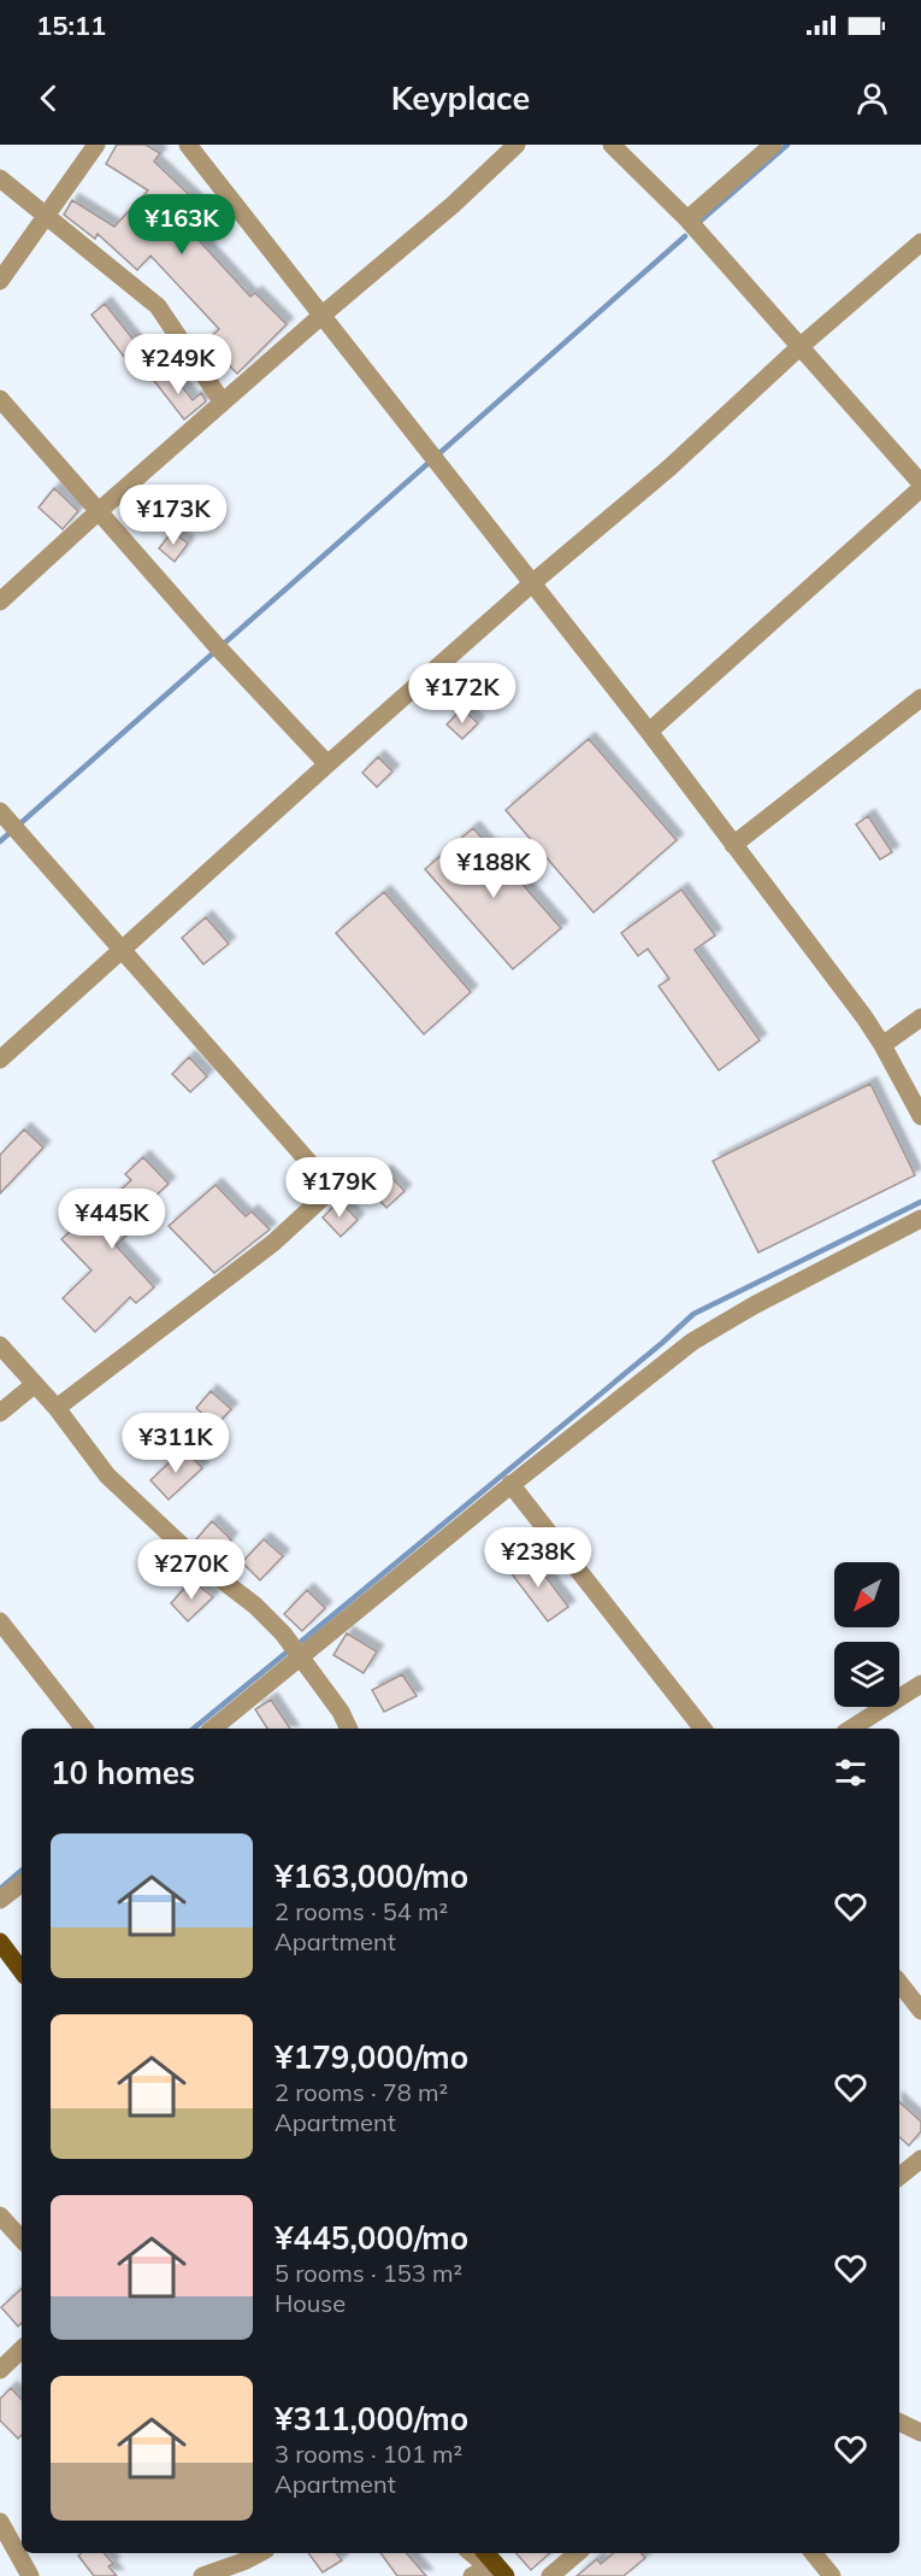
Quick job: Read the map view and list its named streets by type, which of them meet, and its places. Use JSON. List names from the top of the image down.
{
  "north": "bottom left",
  "page": {
    "status": "15:11",
    "header": "Keyplace",
    "price": [
      "¥163K",
      "¥249K",
      "¥173K",
      "¥172K",
      "¥188K",
      "¥179K",
      "¥445K",
      "¥311K",
      "¥238K",
      "¥270K"
    ],
    "heading": "10 homes",
    "list": [
      {
        "name": "¥163,000/mo",
        "note": "2 rooms · 54 m² · Apartment"
      },
      {
        "name": "¥179,000/mo",
        "note": "2 rooms · 78 m² · Apartment"
      },
      {
        "name": "¥445,000/mo",
        "note": "5 rooms · 153 m² · House"
      },
      {
        "name": "¥311,000/mo",
        "note": "3 rooms · 101 m² · Apartment"
      }
    ]
  }
}
